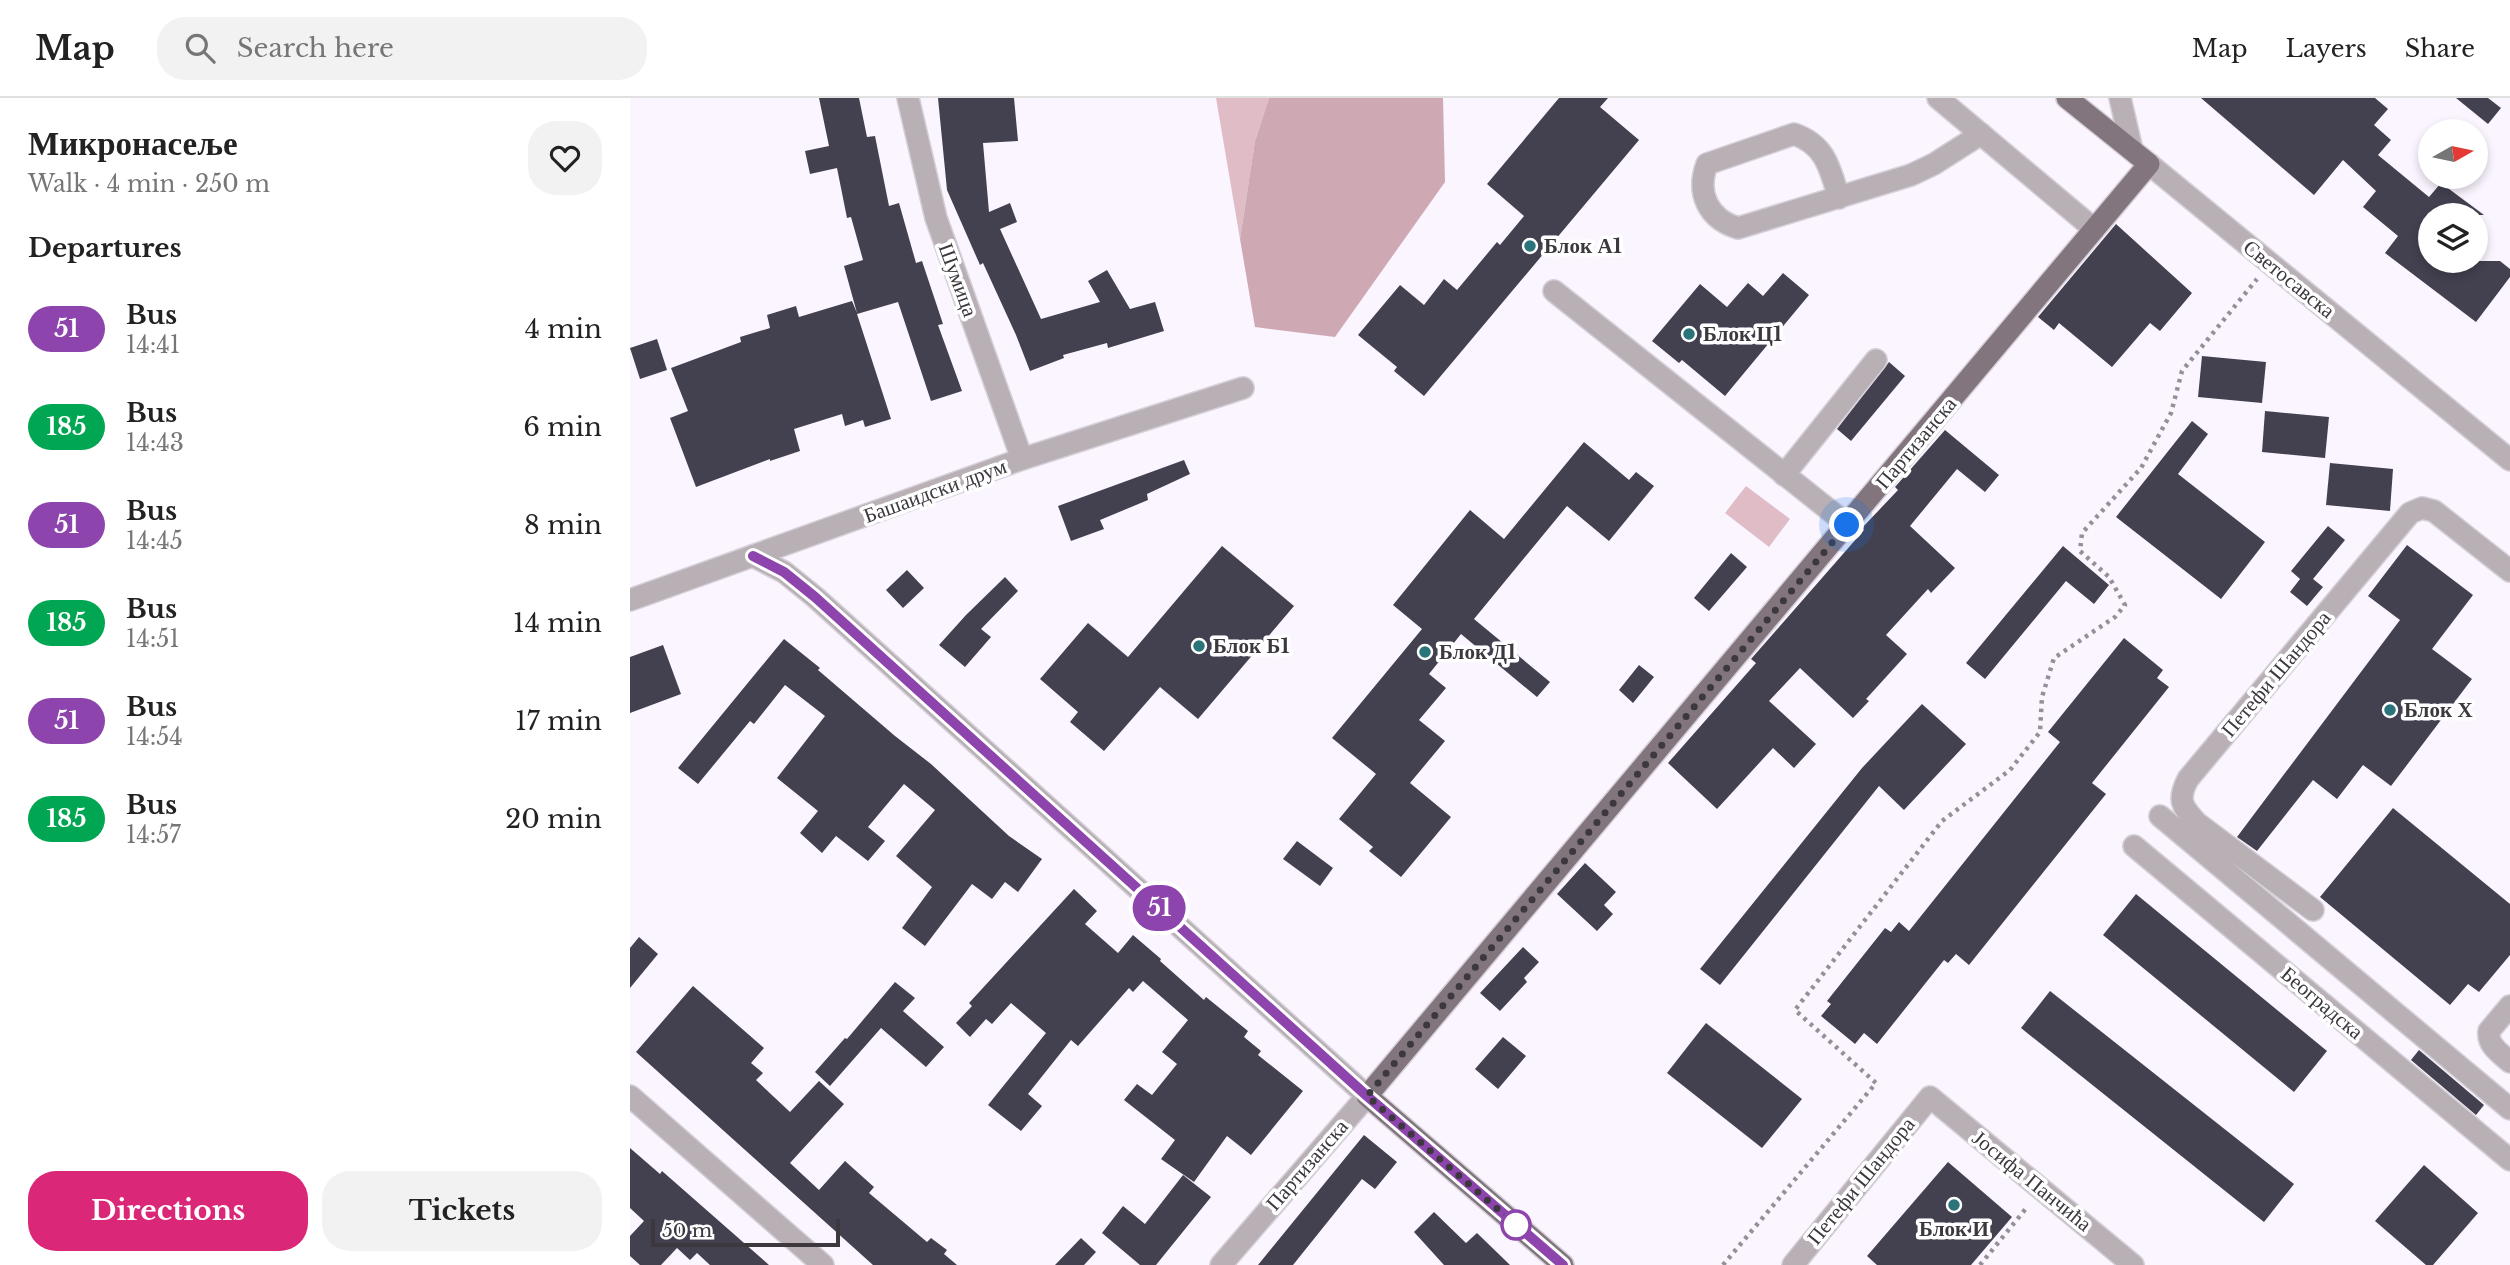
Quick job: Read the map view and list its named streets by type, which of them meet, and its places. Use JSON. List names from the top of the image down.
{
  "streets": {
    "main road": ["Светосавска", "Партизанска"],
    "street": [
      "Шумица",
      "Башаидски друм",
      "Петефи Шандора",
      "Београдска",
      "Јосифа Панчића"
    ]
  },
  "crossings": [
    ["Светосавска", "Партизанска"],
    ["Шумица", "Башаидски друм"],
    ["Петефи Шандора", "Јосифа Панчића"]
  ],
  "places": [
    "Блок А1",
    "Блок Ц1",
    "Блок Б1",
    "Блок Д1",
    "Блок Х",
    "Блок И"
  ],
  "lines": ["bus line 51"],
  "scale_bar": "50 m",
  "north": "right",
  "page": {
    "header": "Map",
    "search": "Search here",
    "nav": ["Map", "Layers", "Share"],
    "heading": [
      ["Микронасеље", "Walk · 4 min · 250 m"],
      "Departures"
    ],
    "on_map": "51",
    "list": [
      {
        "mark": "51",
        "name": "Bus",
        "note": "14:41",
        "value": "4 min"
      },
      {
        "mark": "185",
        "name": "Bus",
        "note": "14:43",
        "value": "6 min"
      },
      {
        "mark": "51",
        "name": "Bus",
        "note": "14:45",
        "value": "8 min"
      },
      {
        "mark": "185",
        "name": "Bus",
        "note": "14:51",
        "value": "14 min"
      },
      {
        "mark": "51",
        "name": "Bus",
        "note": "14:54",
        "value": "17 min"
      },
      {
        "mark": "185",
        "name": "Bus",
        "note": "14:57",
        "value": "20 min"
      }
    ],
    "buttons": ["Directions", "Tickets"],
    "scale": "50 m"
  }
}
